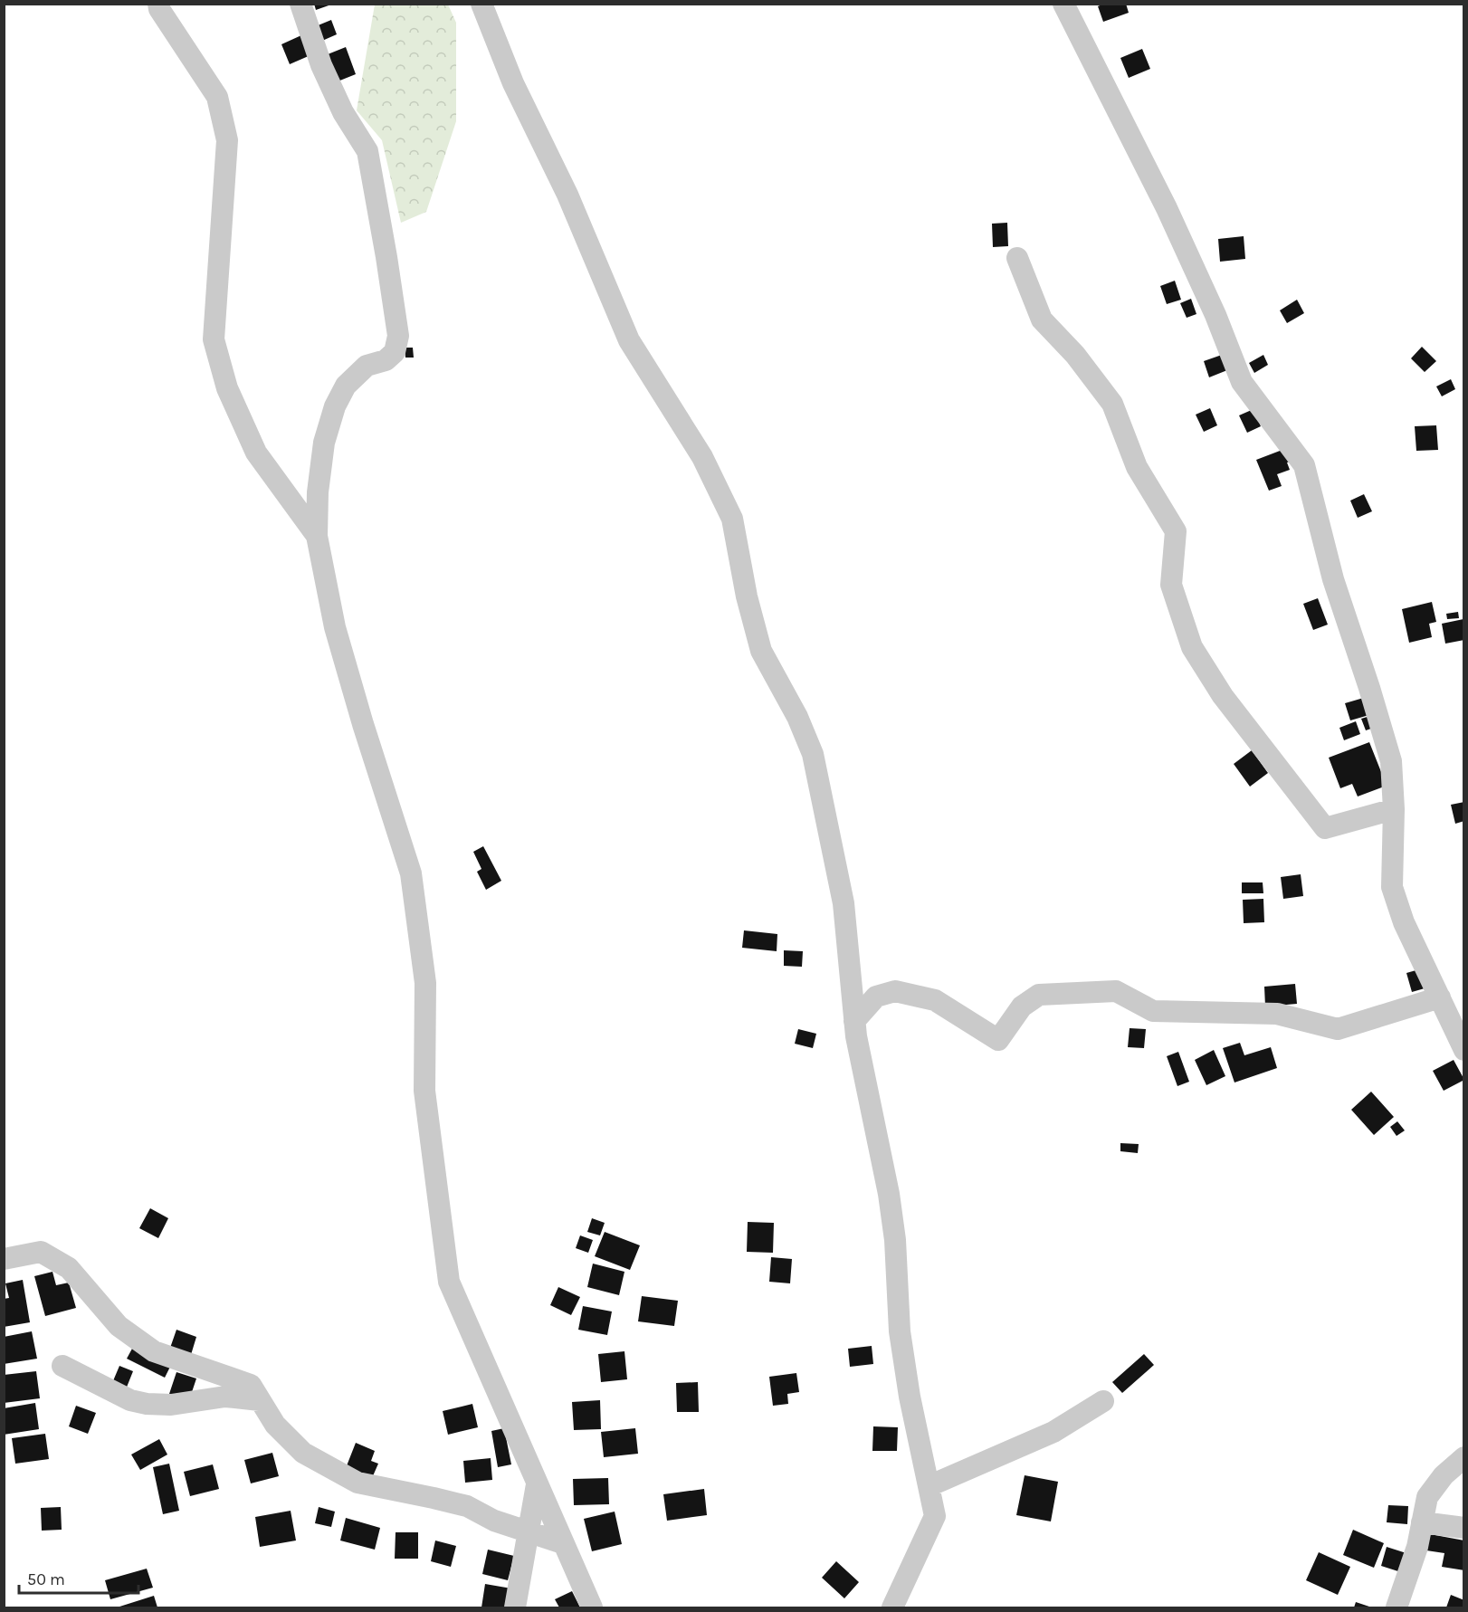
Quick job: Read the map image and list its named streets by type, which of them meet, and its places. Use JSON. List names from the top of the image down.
{
  "scale_bar": "50 m"
}
